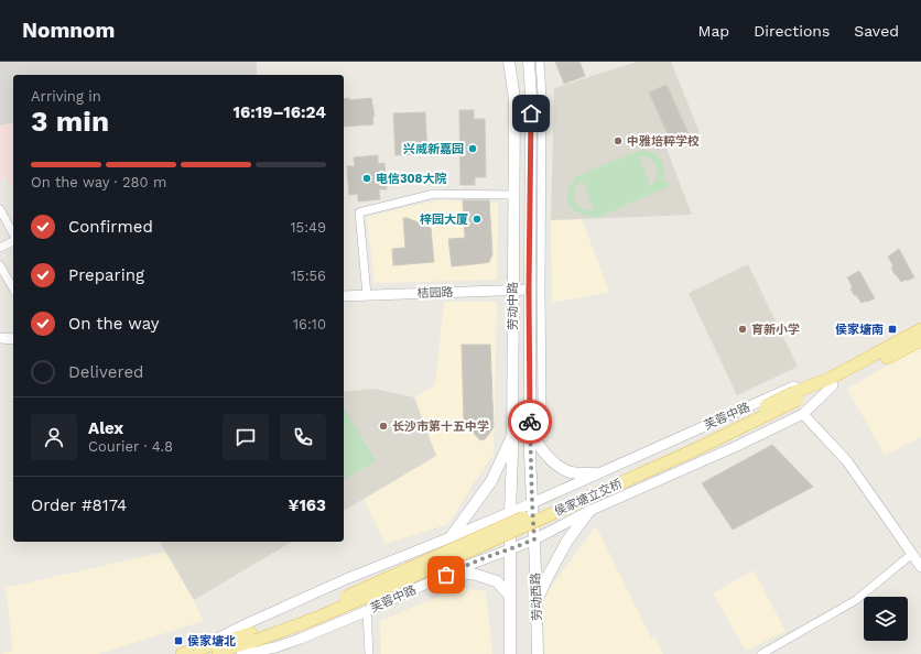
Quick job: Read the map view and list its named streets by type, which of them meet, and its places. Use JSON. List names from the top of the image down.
{
  "streets": {
    "main road": [
      "劳动中路",
      "芙蓉中路",
      "侯家塘立交桥",
      "劳动西路"
    ],
    "street": ["桔园路"]
  },
  "crossings": [
    ["桔园路", "劳动中路"],
    ["劳动中路", "芙蓉中路"],
    ["劳动中路", "劳动西路"],
    ["芙蓉中路", "侯家塘立交桥"],
    ["芙蓉中路", "劳动西路"]
  ],
  "places": {
    "other": [
      "中雅培粹学校",
      "兴威新嘉园",
      "电信308大院",
      "梓园大厦",
      "育新小学",
      "长沙市第十五中学"
    ],
    "transit": ["侯家塘南", "侯家塘北"]
  },
  "page": {
    "header": "Nomnom",
    "nav": ["Map", "Directions", "Saved"],
    "heading": ["3 min", "Arriving in", "16:19–16:24"],
    "panel": [
      "Alex",
      "Courier · 4.8",
      "Order #8174",
      "¥163"
    ],
    "bar": "On the way · 280 m",
    "list": [
      ["Confirmed", "15:49"],
      ["Preparing", "15:56"],
      ["On the way", "16:10"],
      "Delivered"
    ]
  }
}
